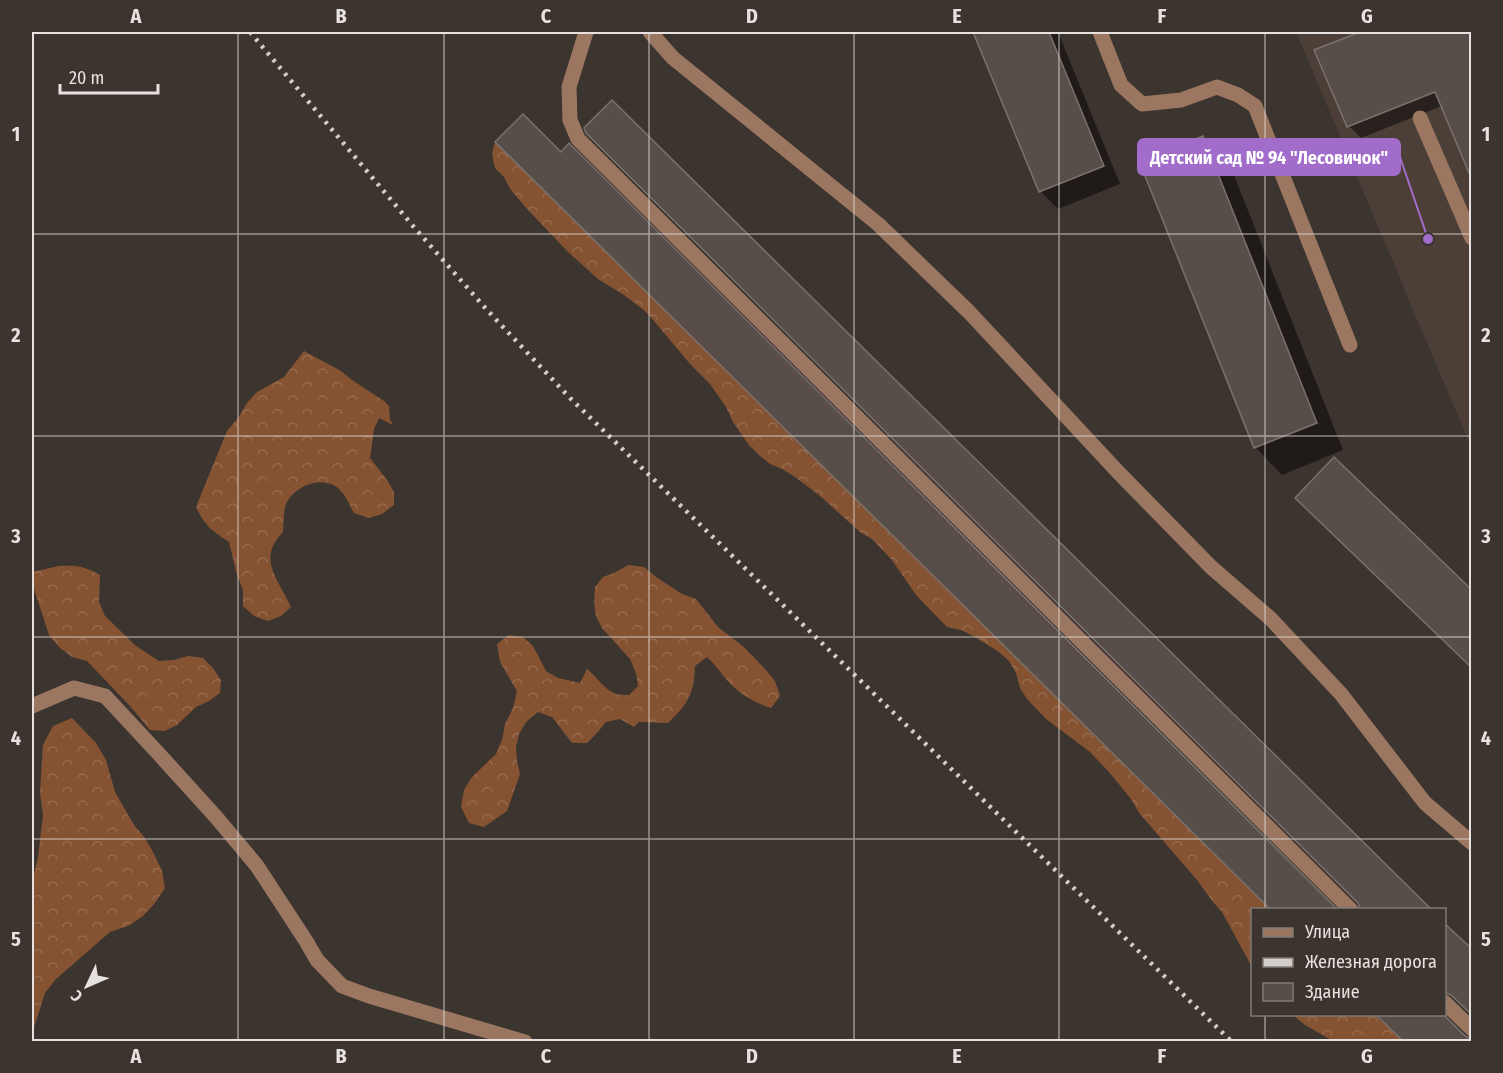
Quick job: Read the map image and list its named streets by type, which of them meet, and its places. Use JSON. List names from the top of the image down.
{
  "places": ["Детский сад № 94 \"Лесовичок\""],
  "legend": ["Улица", "Железная дорога", "Здание"],
  "scale_bar": "20 m",
  "north": "bottom left",
  "grid": {
    "columns": [
      "A",
      "B",
      "C",
      "D",
      "E",
      "F",
      "G"
    ],
    "rows": [
      "1",
      "2",
      "3",
      "4",
      "5"
    ]
  }
}
